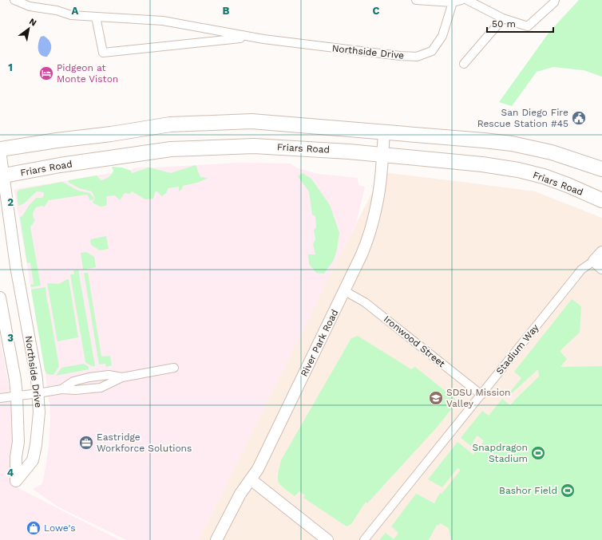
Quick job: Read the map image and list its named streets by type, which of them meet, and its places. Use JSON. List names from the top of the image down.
{
  "streets": {
    "highway": ["Friars Road"],
    "street": [
      "Northside Drive",
      "Ironwood Street",
      "River Park Road",
      "Stadium Way"
    ]
  },
  "crossings": [
    ["Northside Drive", "Friars Road"],
    ["Friars Road", "River Park Road"],
    ["Ironwood Street", "River Park Road"],
    ["Ironwood Street", "Stadium Way"]
  ],
  "places": {
    "hotel": ["Pidgeon at Monte Viston"],
    "public building": ["San Diego Fire Rescue Station #45"],
    "school or university": ["SDSU Mission Valley"],
    "office": ["Eastridge Workforce Solutions"],
    "sports": ["Snapdragon Stadium", "Bashor Field"],
    "shop": ["Lowe's"]
  },
  "scale_bar": "50 m",
  "north": "top right",
  "grid": {
    "columns": ["A", "B", "C"],
    "rows": [
      "1",
      "2",
      "3",
      "4"
    ]
  }
}
